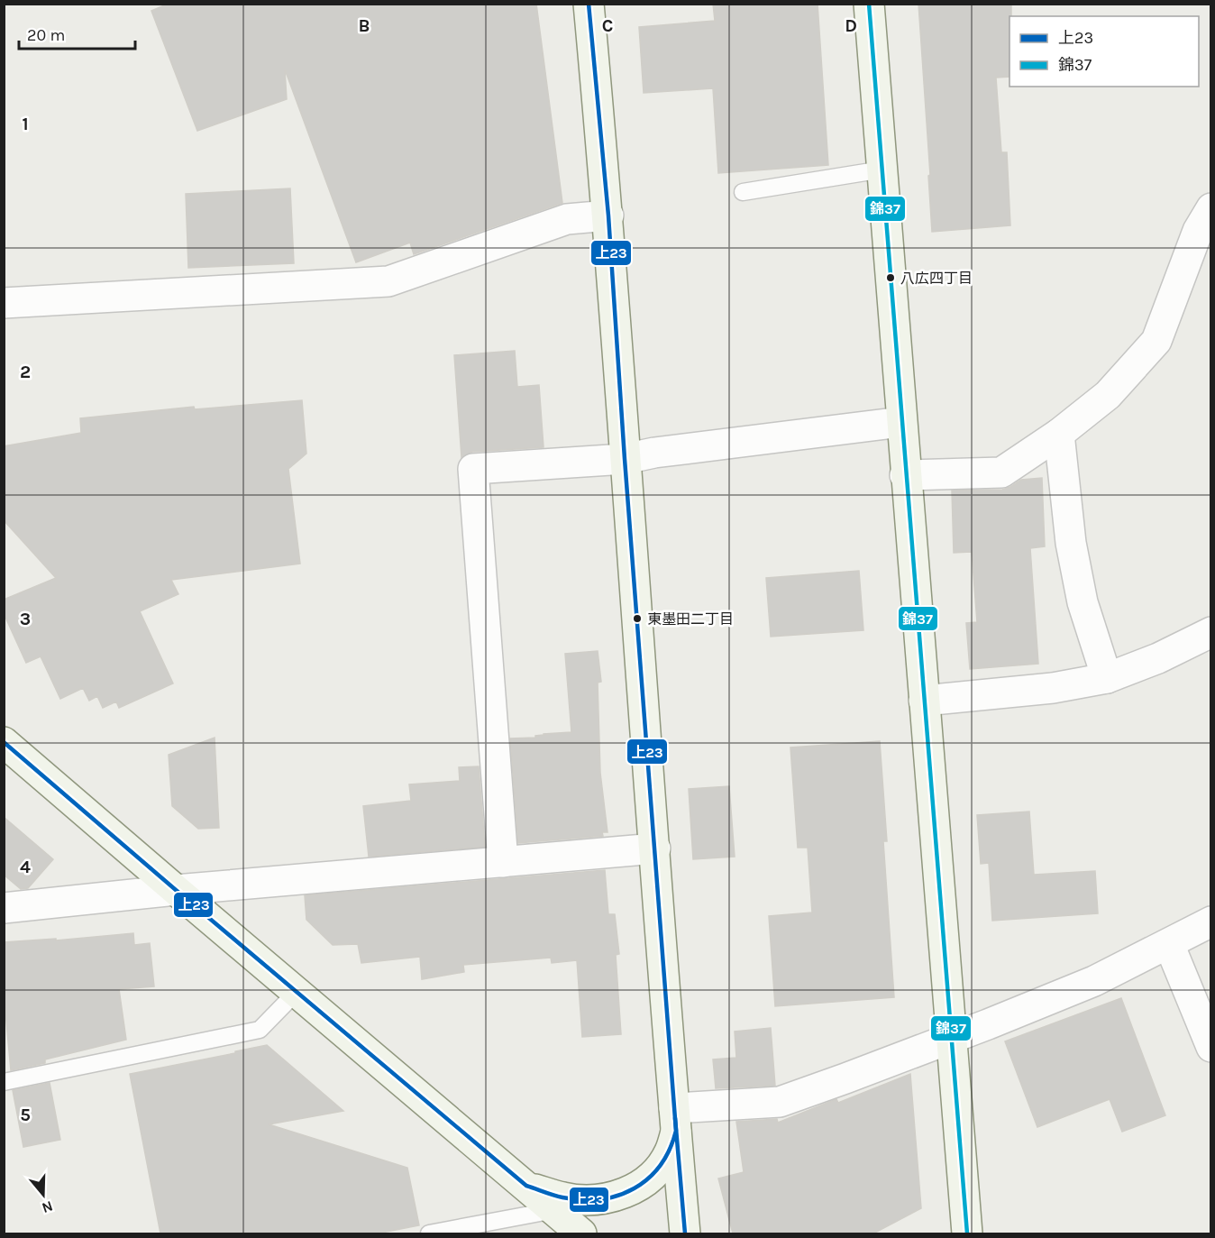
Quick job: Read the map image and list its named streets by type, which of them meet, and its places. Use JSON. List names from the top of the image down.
{
  "places": ["八広四丁目", "東墨田二丁目"],
  "lines": ["transit line 上23", "transit line 錦37"],
  "legend": ["上23", "錦37"],
  "scale_bar": "20 m",
  "north": "bottom",
  "grid": {
    "columns": ["B", "C", "D"],
    "rows": [
      "1",
      "2",
      "3",
      "4",
      "5"
    ]
  }
}
